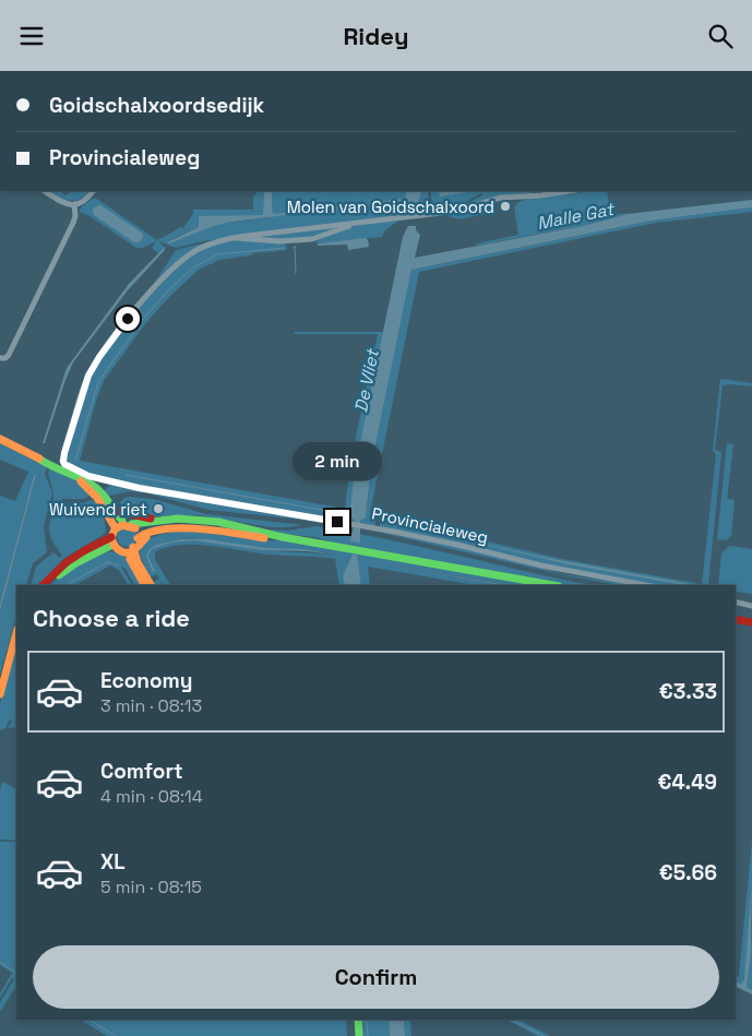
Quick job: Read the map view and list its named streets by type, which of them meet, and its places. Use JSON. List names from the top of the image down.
{
  "streets": {
    "street": ["Provincialeweg"]
  },
  "water": ["Malle Gat", "De Vliet"],
  "places": ["Molen van Goidschalxoord", "Wuivend riet"],
  "page": {
    "header": "Ridey",
    "banner": ["Goidschalxoordsedijk", "Provincialeweg"],
    "bubble": "2 min",
    "heading": "Choose a ride",
    "list": [
      {
        "name": "Economy",
        "note": "3 min · 08:13",
        "value": "€3.33"
      },
      {
        "name": "Comfort",
        "note": "4 min · 08:14",
        "value": "€4.49"
      },
      {
        "name": "XL",
        "note": "5 min · 08:15",
        "value": "€5.66"
      }
    ],
    "buttons": "Confirm"
  }
}
